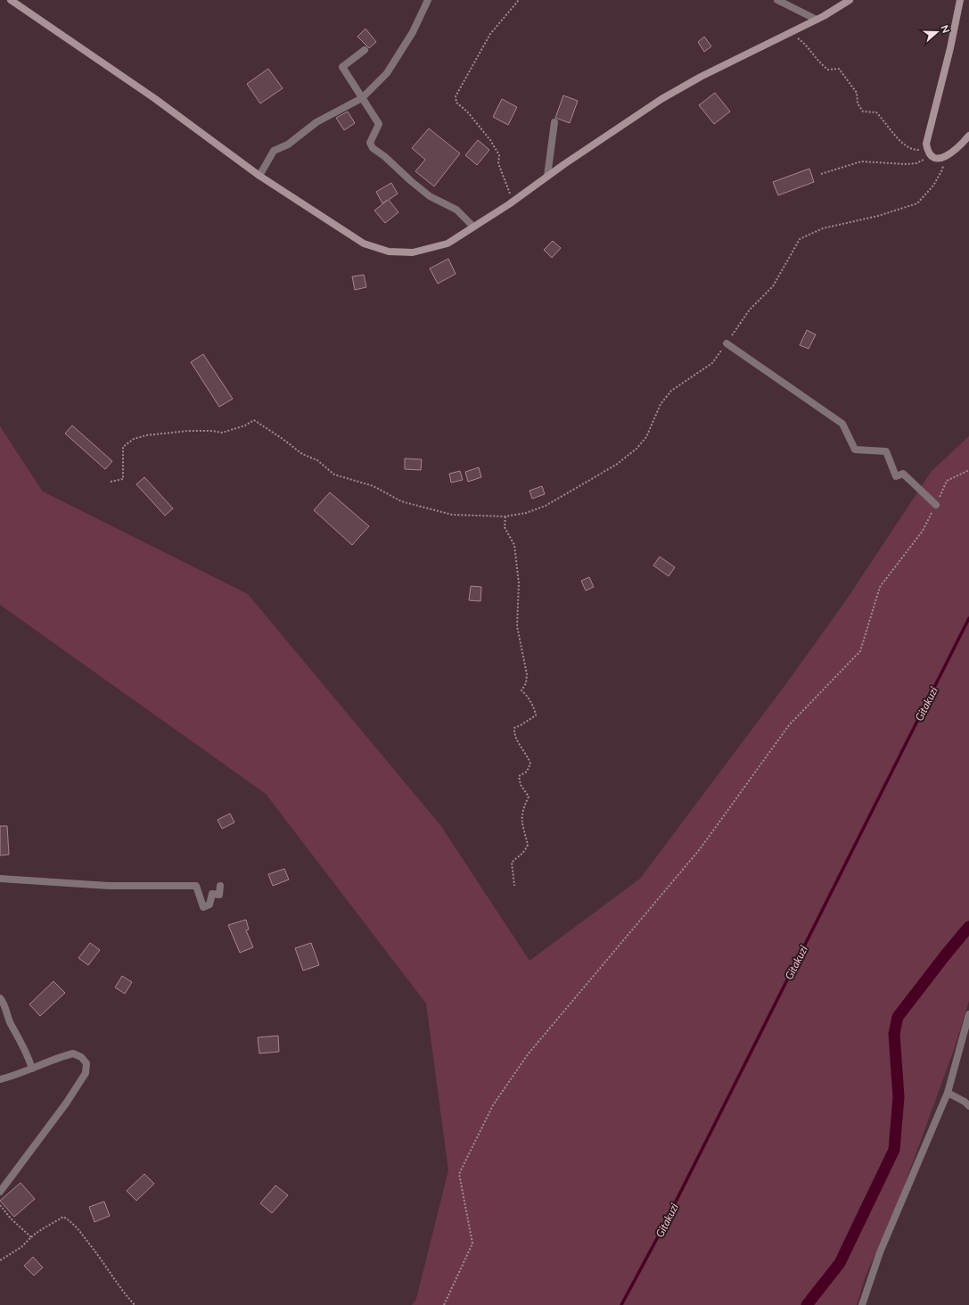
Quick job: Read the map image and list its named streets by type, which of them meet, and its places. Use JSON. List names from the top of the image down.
{
  "water": ["Gitakuzi"],
  "north": "right"
}
